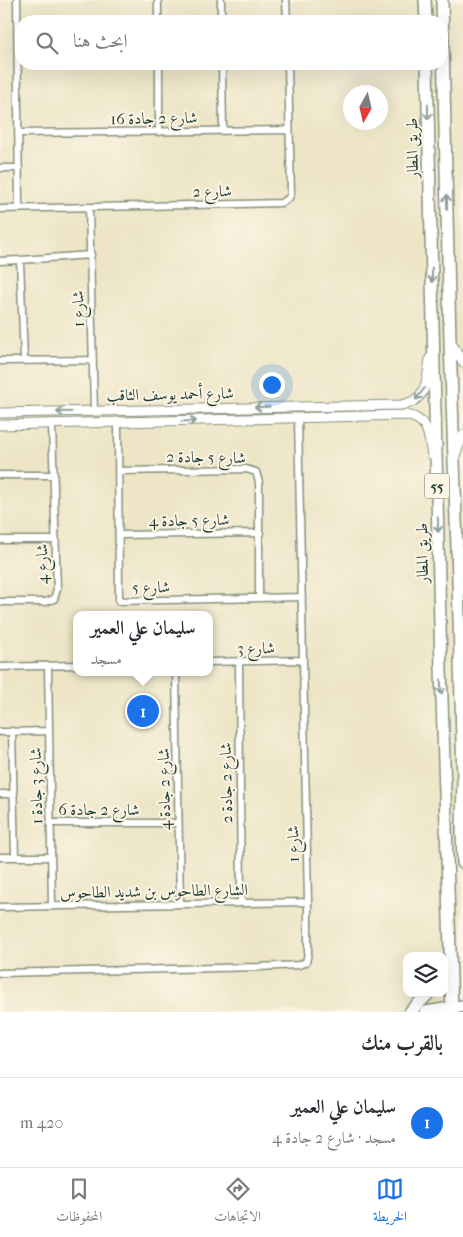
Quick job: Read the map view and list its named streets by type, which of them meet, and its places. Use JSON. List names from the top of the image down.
{
  "streets": {
    "highway": ["طريق المطار", "55"],
    "street": [
      "شارع 2 جادة 16",
      "شارع 2",
      "شارع 1",
      "شارع أحمد يوسف الثاقب",
      "شارع 5 جادة 2",
      "شارع 5 جادة 4",
      "شارع 4",
      "شارع 5",
      "شارع 3",
      "شارع 2 جادة 2",
      "شارع 3 جادة 1",
      "شارع 2 جادة 4",
      "شارع 2 جادة 6",
      "الشارع الطاحوس بن شديد الطاحوس"
    ]
  },
  "crossings": [
    ["شارع 2 جادة 16", "شارع 2"],
    ["طريق المطار", "شارع أحمد يوسف الثاقب"],
    ["شارع 2", "شارع 1"],
    ["شارع 1", "شارع أحمد يوسف الثاقب"],
    ["شارع 1", "شارع 5"],
    ["شارع 1", "شارع 3"],
    ["شارع 1", "الشارع الطاحوس بن شديد الطاحوس"],
    ["شارع أحمد يوسف الثاقب", "شارع 4"],
    ["شارع أحمد يوسف الثاقب", "شارع 5"],
    ["شارع 5 جادة 2", "شارع 5 جادة 4"],
    ["شارع 5 جادة 2", "شارع 5"],
    ["شارع 5 جادة 4", "شارع 5"],
    ["شارع 3", "شارع 2 جادة 2"],
    ["شارع 2 جادة 2", "الشارع الطاحوس بن شديد الطاحوس"],
    ["شارع 3 جادة 1", "شارع 2 جادة 6"],
    ["شارع 3 جادة 1", "الشارع الطاحوس بن شديد الطاحوس"],
    ["شارع 2 جادة 4", "شارع 2 جادة 6"],
    ["شارع 2 جادة 4", "الشارع الطاحوس بن شديد الطاحوس"]
  ],
  "north": "bottom",
  "page": {
    "search": "ابحث هنا",
    "popup": ["سليمان علي العمير", "مسجد"],
    "pins": "1",
    "heading": "بالقرب منك",
    "list": [
      {
        "mark": "1",
        "name": "سليمان علي العمير",
        "note": "مسجد · شارع 2 جادة 4",
        "value": "420 m"
      }
    ],
    "nav": ["الخريطة", "الاتجاهات", "المحفوظات"]
  }
}
